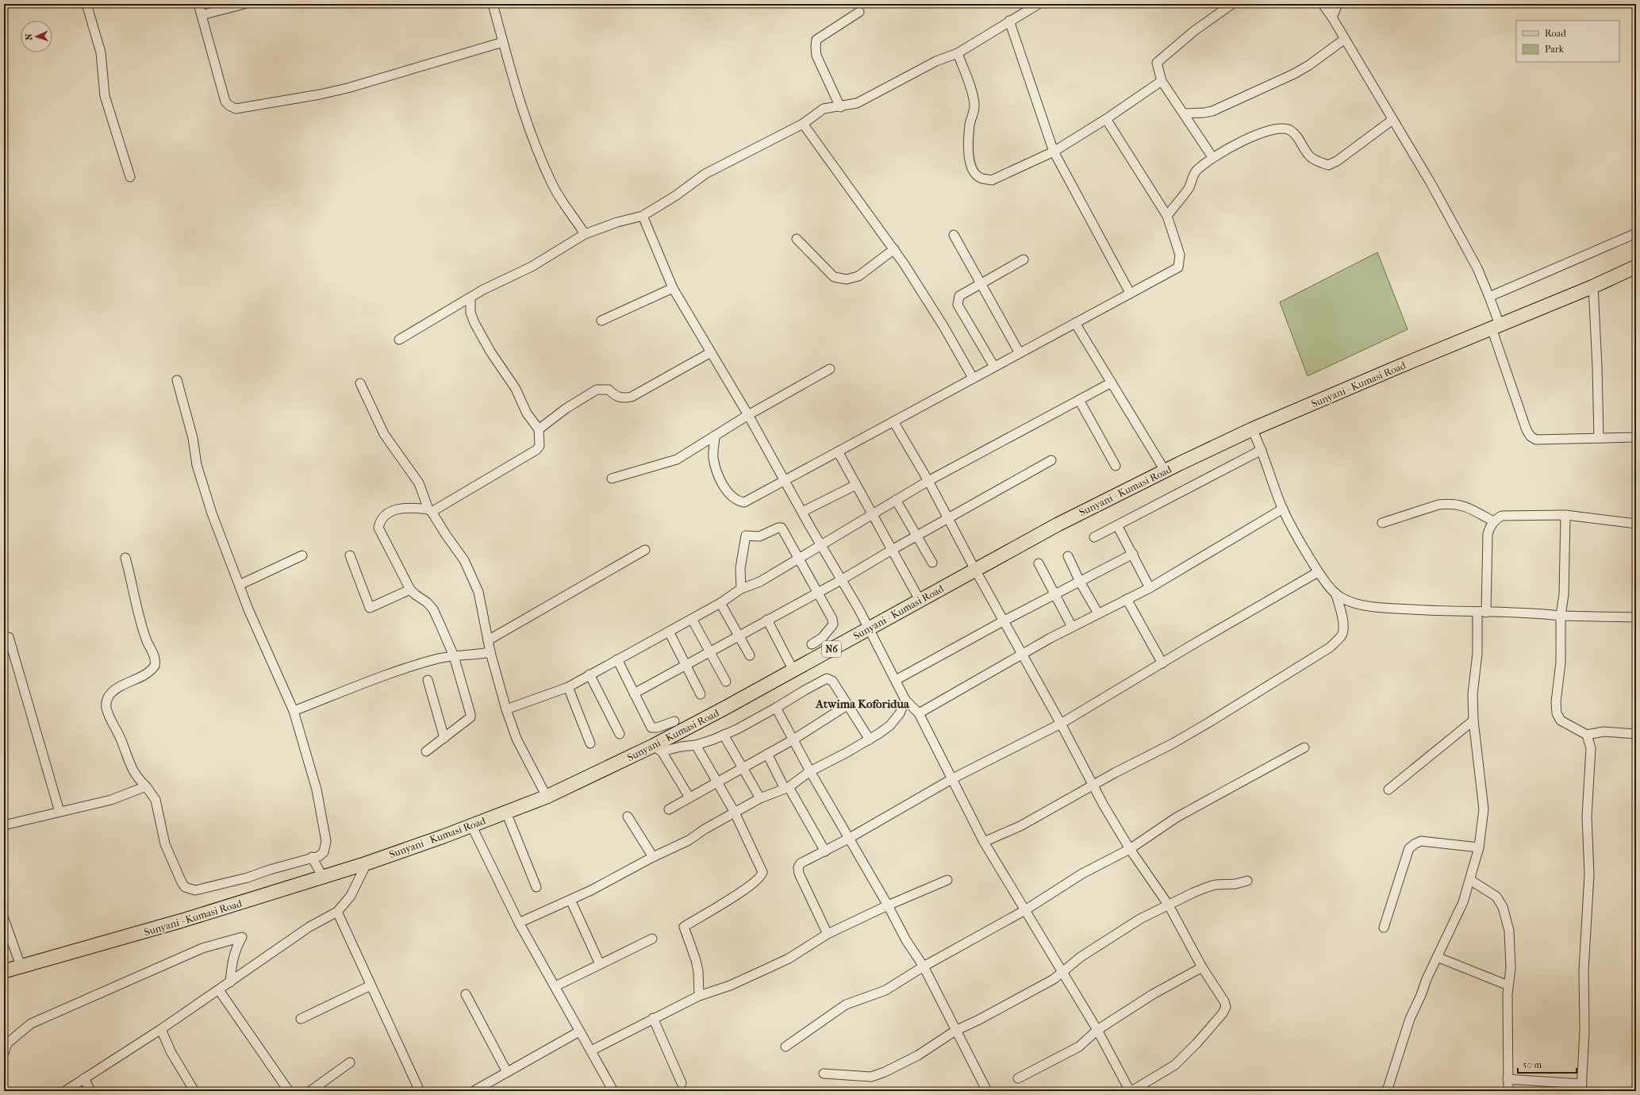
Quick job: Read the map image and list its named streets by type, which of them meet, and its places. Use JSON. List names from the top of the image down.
{
  "streets": {
    "main road": ["Sunyani - Kumasi Road", "N6"]
  },
  "districts": ["Atwima Koforidua"],
  "legend": ["Road", "Park"],
  "scale_bar": "50 m",
  "north": "left"
}
